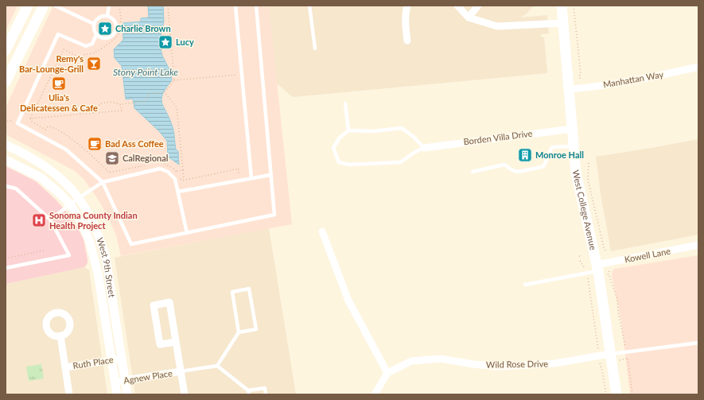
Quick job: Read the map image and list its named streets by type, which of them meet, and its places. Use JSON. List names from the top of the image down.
{
  "streets": {
    "main road": ["West College Avenue"],
    "street": [
      "Manhattan Way",
      "Borden Villa Drive",
      "Kowell Lane",
      "West 9th Street",
      "Ruth Place",
      "Wild Rose Drive",
      "Agnew Place"
    ]
  },
  "crossings": [
    ["Manhattan Way", "West College Avenue"],
    ["Borden Villa Drive", "West College Avenue"],
    ["West College Avenue", "Kowell Lane"],
    ["West College Avenue", "Wild Rose Drive"],
    ["West 9th Street", "Ruth Place"],
    ["West 9th Street", "Agnew Place"]
  ],
  "water": ["Stony Point Lake"],
  "places": {
    "place": ["Charlie Brown", "Lucy"],
    "bar": ["Remy's Bar-Lounge-Grill"],
    "cafe": ["Ulia's Delicatessen & Cafe", "Bad Ass Coffee"],
    "building": ["Monroe Hall"],
    "school or university": ["CalRegional"],
    "hospital": ["Sonoma County Indian Health Project"]
  }
}
